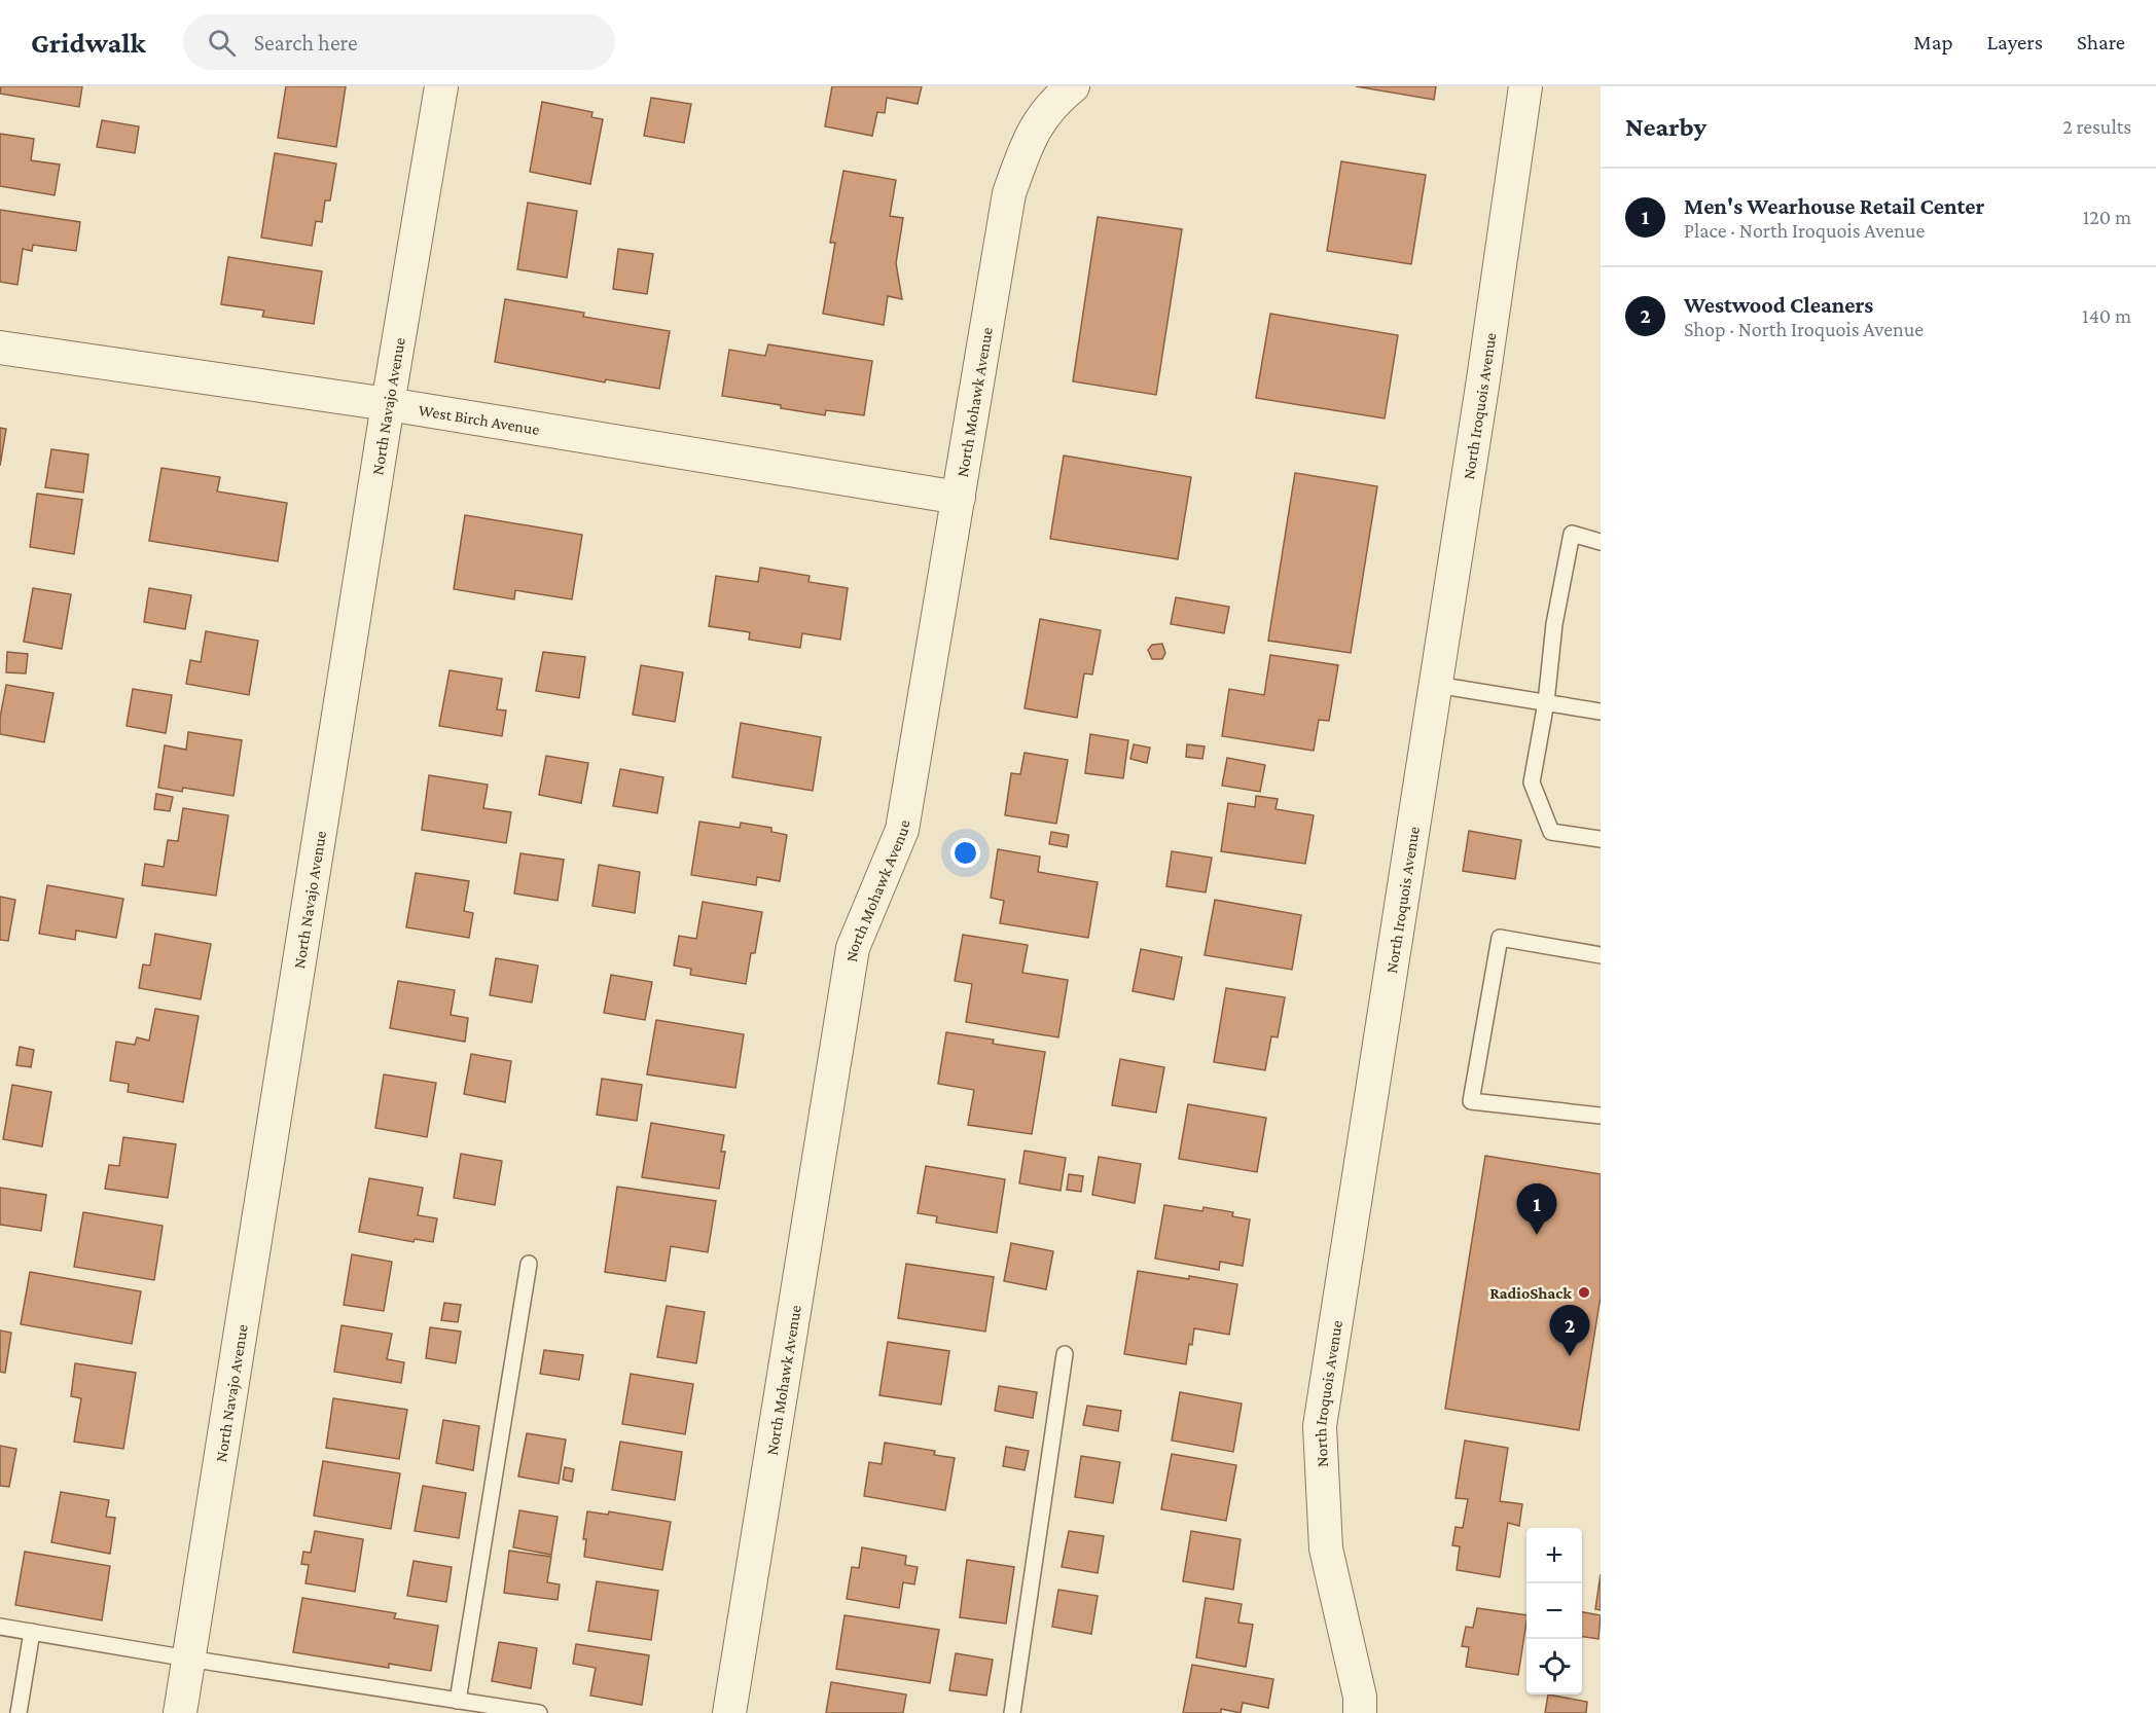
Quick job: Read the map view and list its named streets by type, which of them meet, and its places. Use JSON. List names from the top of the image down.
{
  "streets": {
    "street": [
      "North Mohawk Avenue",
      "North Navajo Avenue",
      "North Iroquois Avenue",
      "West Birch Avenue"
    ]
  },
  "crossings": [
    ["North Mohawk Avenue", "West Birch Avenue"],
    ["North Navajo Avenue", "West Birch Avenue"]
  ],
  "places": ["RadioShack"],
  "page": {
    "header": "Gridwalk",
    "search": "Search here",
    "nav": ["Map", "Layers", "Share"],
    "heading": ["Nearby", "2 results"],
    "list": [
      {
        "mark": "1",
        "name": "Men's Wearhouse Retail Center",
        "note": "Place · North Iroquois Avenue",
        "value": "120 m"
      },
      {
        "mark": "2",
        "name": "Westwood Cleaners",
        "note": "Shop · North Iroquois Avenue",
        "value": "140 m"
      }
    ],
    "pins": ["1", "2"],
    "map_buttons": ["+", "−"]
  }
}
